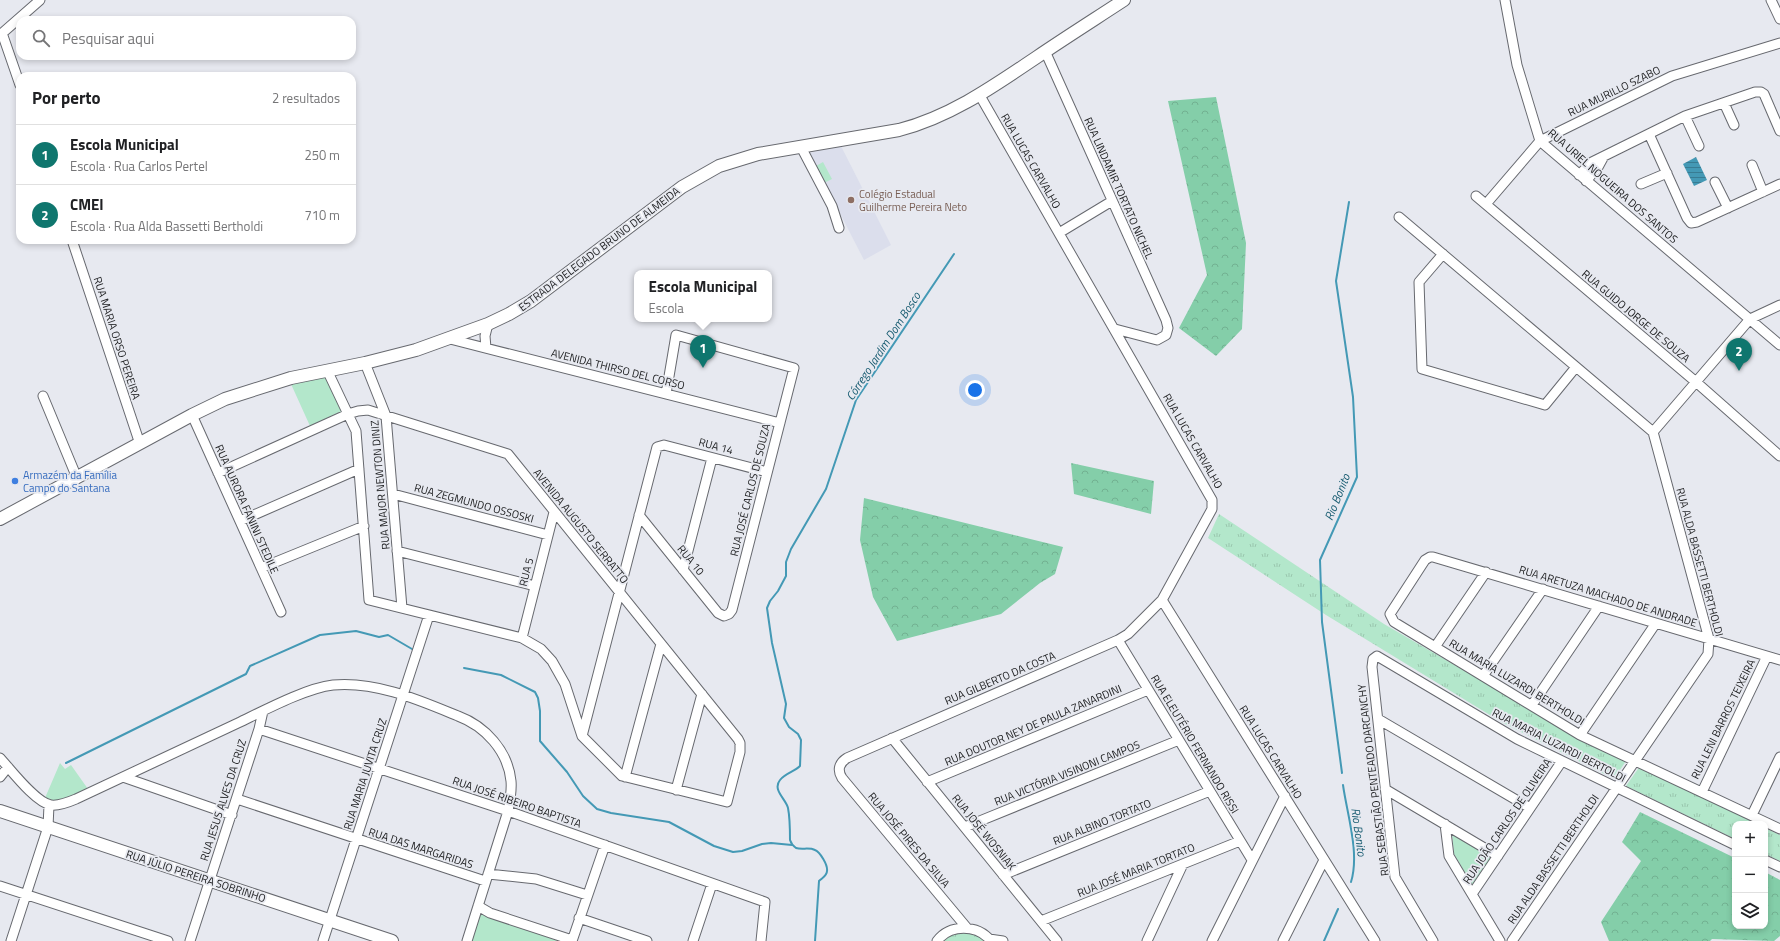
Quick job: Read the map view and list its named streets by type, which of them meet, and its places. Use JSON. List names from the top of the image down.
{
  "streets": {
    "main road": ["ESTRADA DELEGADO BRUNO DE ALMEIDA", "RUA JÚLIO PEREIRA SOBRINHO"],
    "street": [
      "RUA MURILLO SZABO",
      "RUA LUCAS CARVALHO",
      "RUA URIEL NOGUEIRA DOS SANTOS",
      "RUA LINDAMIR TORTATO NICHEL",
      "RUA GUIDO JORGE DE SOUZA",
      "RUA MARIA ORSO PEREIRA",
      "AVENIDA THIRSO DEL CORSO",
      "RUA 14",
      "RUA MAJOR NEWTON DINIZ",
      "RUA JOSÉ CARLOS DE SOUZA",
      "RUA ZEGMUNDO OSSOSKI",
      "RUA AURORA FANINI STEDILE",
      "AVENIDA AUGUSTO SERRATTO",
      "RUA 10",
      "RUA ALDA BASSETTI BERTHOLDI",
      "RUA 5",
      "RUA ARETUZA MACHADO DE ANDRADE",
      "RUA GILBERTO DA COSTA",
      "RUA MARIA LUZARDI BERTHOLDI",
      "RUA LENI BARROS TEIXEIRA",
      "RUA DOUTOR NEY DE PAULA ZANARDINI",
      "RUA ELEUTÉRIO FERNANDO RISSI",
      "RUA MARIA LUZARDI BERTOLDI",
      "RUA VICTÓRIA VISINONI CAMPOS",
      "RUA MARIA JUVITA CRUZ",
      "RUA SEBASTIÃO PENTEADO DARCANCHY",
      "RUA JESUS ALVES DA CRUZ",
      "RUA JOSÉ RIBEIRO BAPTISTA",
      "RUA JOÃO CARLOS DE OLIVEIRA",
      "RUA ALBINO TORTATO",
      "RUA JOSÉ WOSNIAK",
      "RUA JOSÉ PIRES DA SILVA",
      "RUA DAS MARGARIDAS",
      "RUA JOSÉ MARIA TORTATO"
    ]
  },
  "crossings": [
    ["RUA MURILLO SZABO", "RUA URIEL NOGUEIRA DOS SANTOS"],
    ["RUA MURILLO SZABO", "RUA GUIDO JORGE DE SOUZA"],
    ["RUA LUCAS CARVALHO", "RUA LINDAMIR TORTATO NICHEL"],
    ["RUA LUCAS CARVALHO", "ESTRADA DELEGADO BRUNO DE ALMEIDA"],
    ["RUA LUCAS CARVALHO", "RUA GILBERTO DA COSTA"],
    ["RUA LINDAMIR TORTATO NICHEL", "ESTRADA DELEGADO BRUNO DE ALMEIDA"],
    ["ESTRADA DELEGADO BRUNO DE ALMEIDA", "RUA MARIA ORSO PEREIRA"],
    ["ESTRADA DELEGADO BRUNO DE ALMEIDA", "AVENIDA THIRSO DEL CORSO"],
    ["ESTRADA DELEGADO BRUNO DE ALMEIDA", "RUA MAJOR NEWTON DINIZ"],
    ["ESTRADA DELEGADO BRUNO DE ALMEIDA", "RUA AURORA FANINI STEDILE"],
    ["AVENIDA THIRSO DEL CORSO", "RUA JOSÉ CARLOS DE SOUZA"],
    ["RUA 14", "RUA JOSÉ CARLOS DE SOUZA"],
    ["RUA 14", "RUA 10"],
    ["RUA MAJOR NEWTON DINIZ", "RUA ZEGMUNDO OSSOSKI"],
    ["RUA MAJOR NEWTON DINIZ", "AVENIDA AUGUSTO SERRATTO"],
    ["RUA JOSÉ CARLOS DE SOUZA", "RUA 10"],
    ["RUA ZEGMUNDO OSSOSKI", "RUA 5"],
    ["RUA AURORA FANINI STEDILE", "AVENIDA AUGUSTO SERRATTO"],
    ["AVENIDA AUGUSTO SERRATTO", "RUA 5"],
    ["RUA ALDA BASSETTI BERTHOLDI", "RUA ARETUZA MACHADO DE ANDRADE"],
    ["RUA ALDA BASSETTI BERTHOLDI", "RUA MARIA LUZARDI BERTHOLDI"],
    ["RUA ALDA BASSETTI BERTHOLDI", "RUA MARIA LUZARDI BERTOLDI"],
    ["RUA ARETUZA MACHADO DE ANDRADE", "RUA MARIA LUZARDI BERTHOLDI"],
    ["RUA ARETUZA MACHADO DE ANDRADE", "RUA LENI BARROS TEIXEIRA"],
    ["RUA GILBERTO DA COSTA", "RUA ELEUTÉRIO FERNANDO RISSI"],
    ["RUA GILBERTO DA COSTA", "RUA JOSÉ WOSNIAK"],
    ["RUA GILBERTO DA COSTA", "RUA JOSÉ PIRES DA SILVA"],
    ["RUA MARIA LUZARDI BERTHOLDI", "RUA MARIA LUZARDI BERTOLDI"],
    ["RUA LENI BARROS TEIXEIRA", "RUA MARIA LUZARDI BERTOLDI"],
    ["RUA DOUTOR NEY DE PAULA ZANARDINI", "RUA ELEUTÉRIO FERNANDO RISSI"],
    ["RUA DOUTOR NEY DE PAULA ZANARDINI", "RUA JOSÉ WOSNIAK"],
    ["RUA ELEUTÉRIO FERNANDO RISSI", "RUA VICTÓRIA VISINONI CAMPOS"],
    ["RUA ELEUTÉRIO FERNANDO RISSI", "RUA ALBINO TORTATO"],
    ["RUA ELEUTÉRIO FERNANDO RISSI", "RUA JOSÉ MARIA TORTATO"],
    ["RUA MARIA LUZARDI BERTOLDI", "RUA SEBASTIÃO PENTEADO DARCANCHY"],
    ["RUA MARIA LUZARDI BERTOLDI", "RUA JOÃO CARLOS DE OLIVEIRA"],
    ["RUA VICTÓRIA VISINONI CAMPOS", "RUA JOSÉ WOSNIAK"],
    ["RUA MARIA JUVITA CRUZ", "RUA JOSÉ RIBEIRO BAPTISTA"],
    ["RUA MARIA JUVITA CRUZ", "RUA DAS MARGARIDAS"],
    ["RUA MARIA JUVITA CRUZ", "RUA JÚLIO PEREIRA SOBRINHO"],
    ["RUA JESUS ALVES DA CRUZ", "RUA JOSÉ RIBEIRO BAPTISTA"],
    ["RUA JESUS ALVES DA CRUZ", "RUA DAS MARGARIDAS"],
    ["RUA JESUS ALVES DA CRUZ", "RUA JÚLIO PEREIRA SOBRINHO"],
    ["RUA ALBINO TORTATO", "RUA JOSÉ WOSNIAK"],
    ["RUA JOSÉ WOSNIAK", "RUA JOSÉ MARIA TORTATO"]
  ],
  "water": ["Córrego Jardim Dom Bosco", "Rio Bonito"],
  "places": ["Colégio Estadual Guilherme Pereira Neto", "Armazém da Família Campo do Santana"],
  "page": {
    "search": "Pesquisar aqui",
    "heading": ["Por perto", "2 resultados"],
    "list": [
      {
        "mark": "1",
        "name": "Escola Municipal",
        "note": "Escola · Rua Carlos Pertel",
        "value": "250 m"
      },
      {
        "mark": "2",
        "name": "CMEI",
        "note": "Escola · Rua Alda Bassetti Bertholdi",
        "value": "710 m"
      }
    ],
    "popup": ["Escola Municipal", "Escola"],
    "pins": ["1", "2"],
    "map_buttons": ["+", "−"]
  }
}
